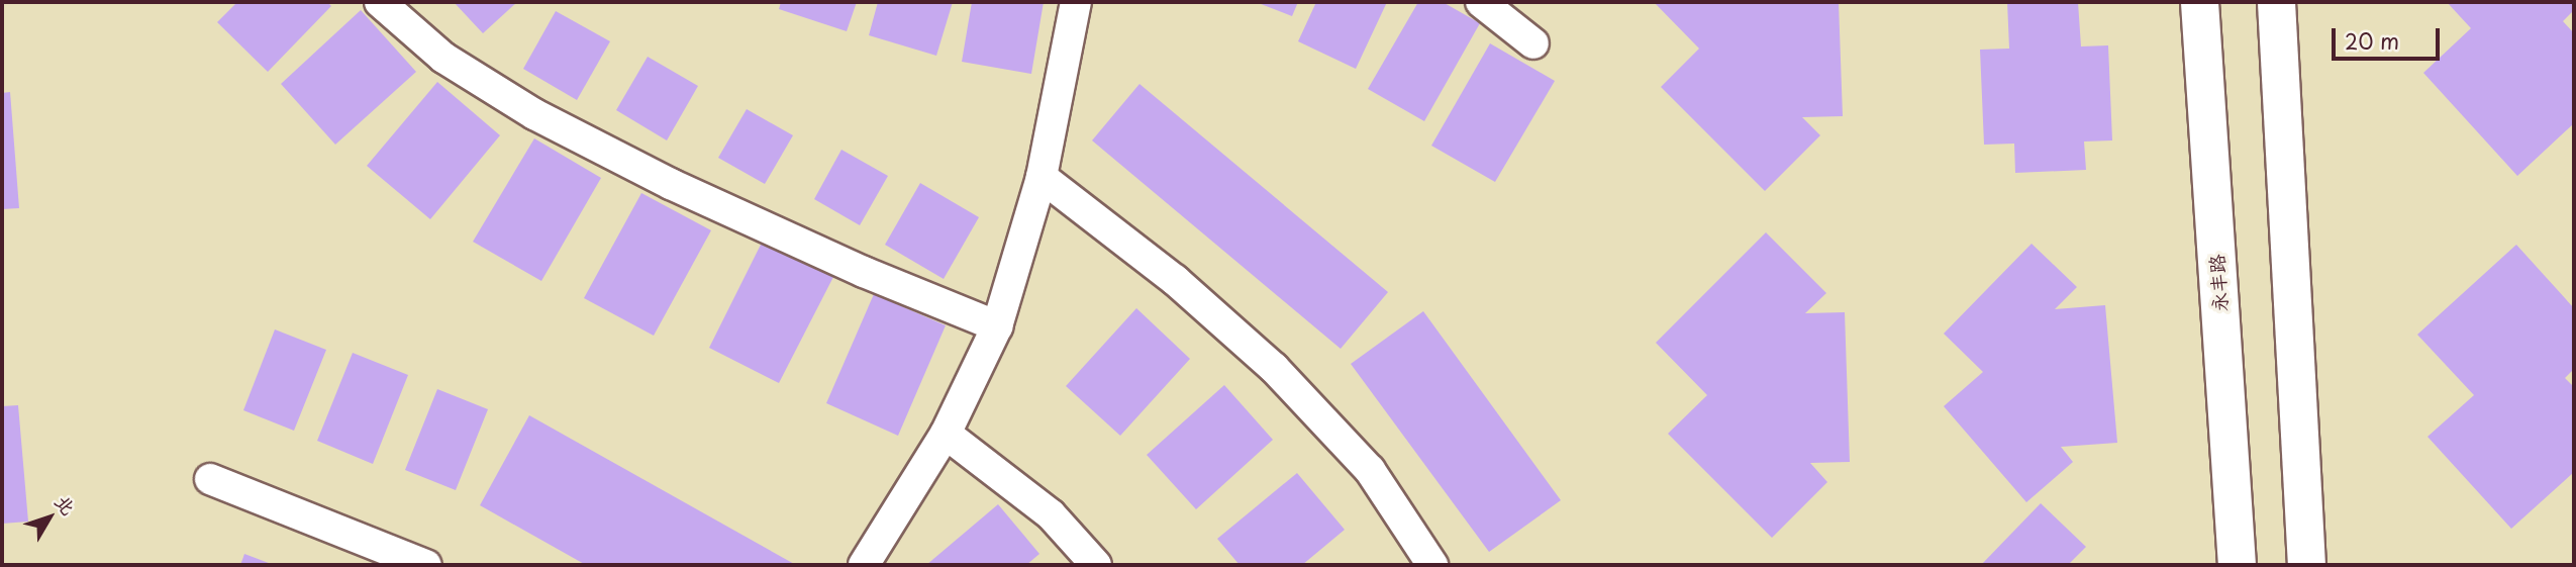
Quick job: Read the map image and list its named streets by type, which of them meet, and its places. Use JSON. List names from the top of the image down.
{
  "streets": {
    "street": ["永丰路"]
  },
  "scale_bar": "20 m",
  "north": "top right"
}
